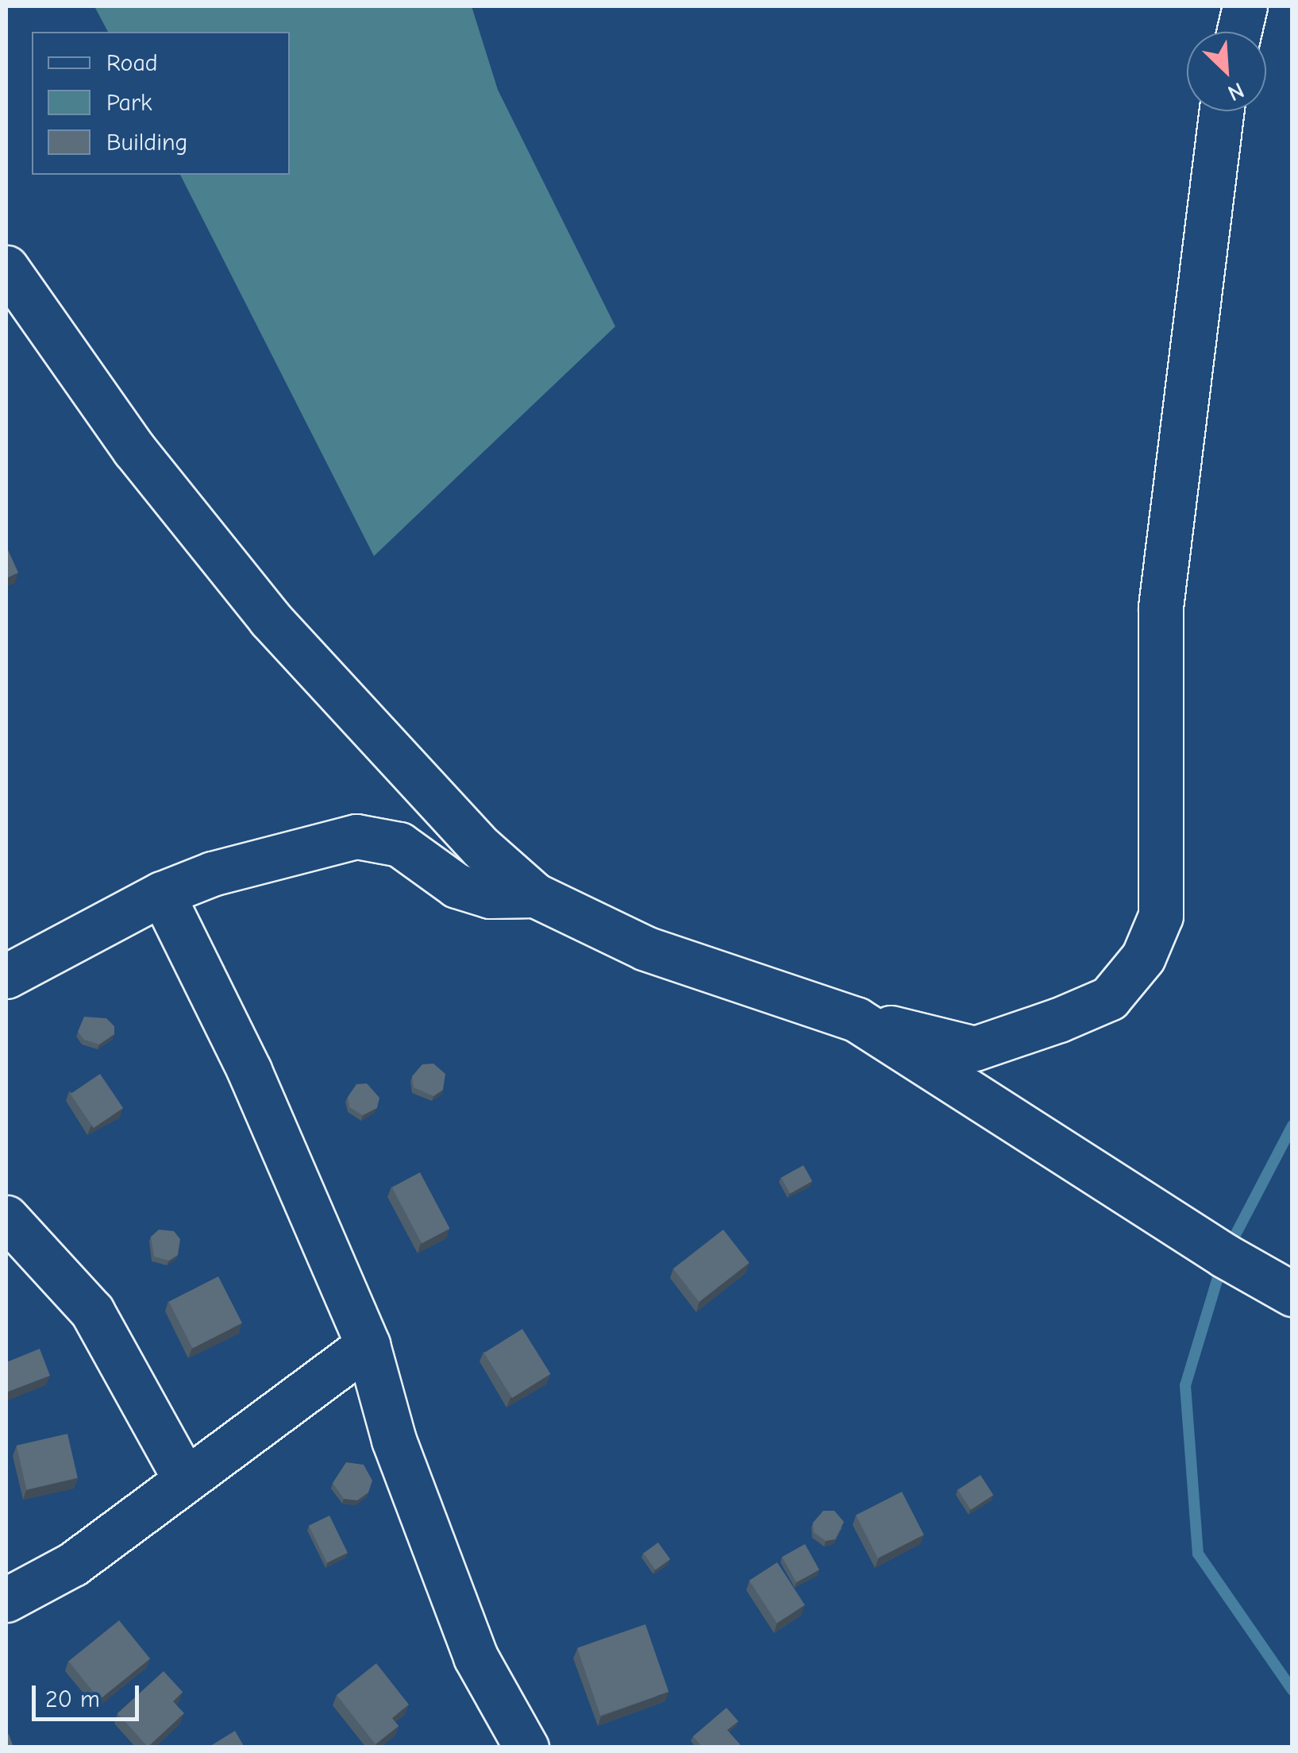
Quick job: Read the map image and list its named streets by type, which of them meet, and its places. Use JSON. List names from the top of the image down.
{
  "legend": ["Road", "Park", "Building"],
  "scale_bar": "20 m",
  "north": "bottom right"
}
